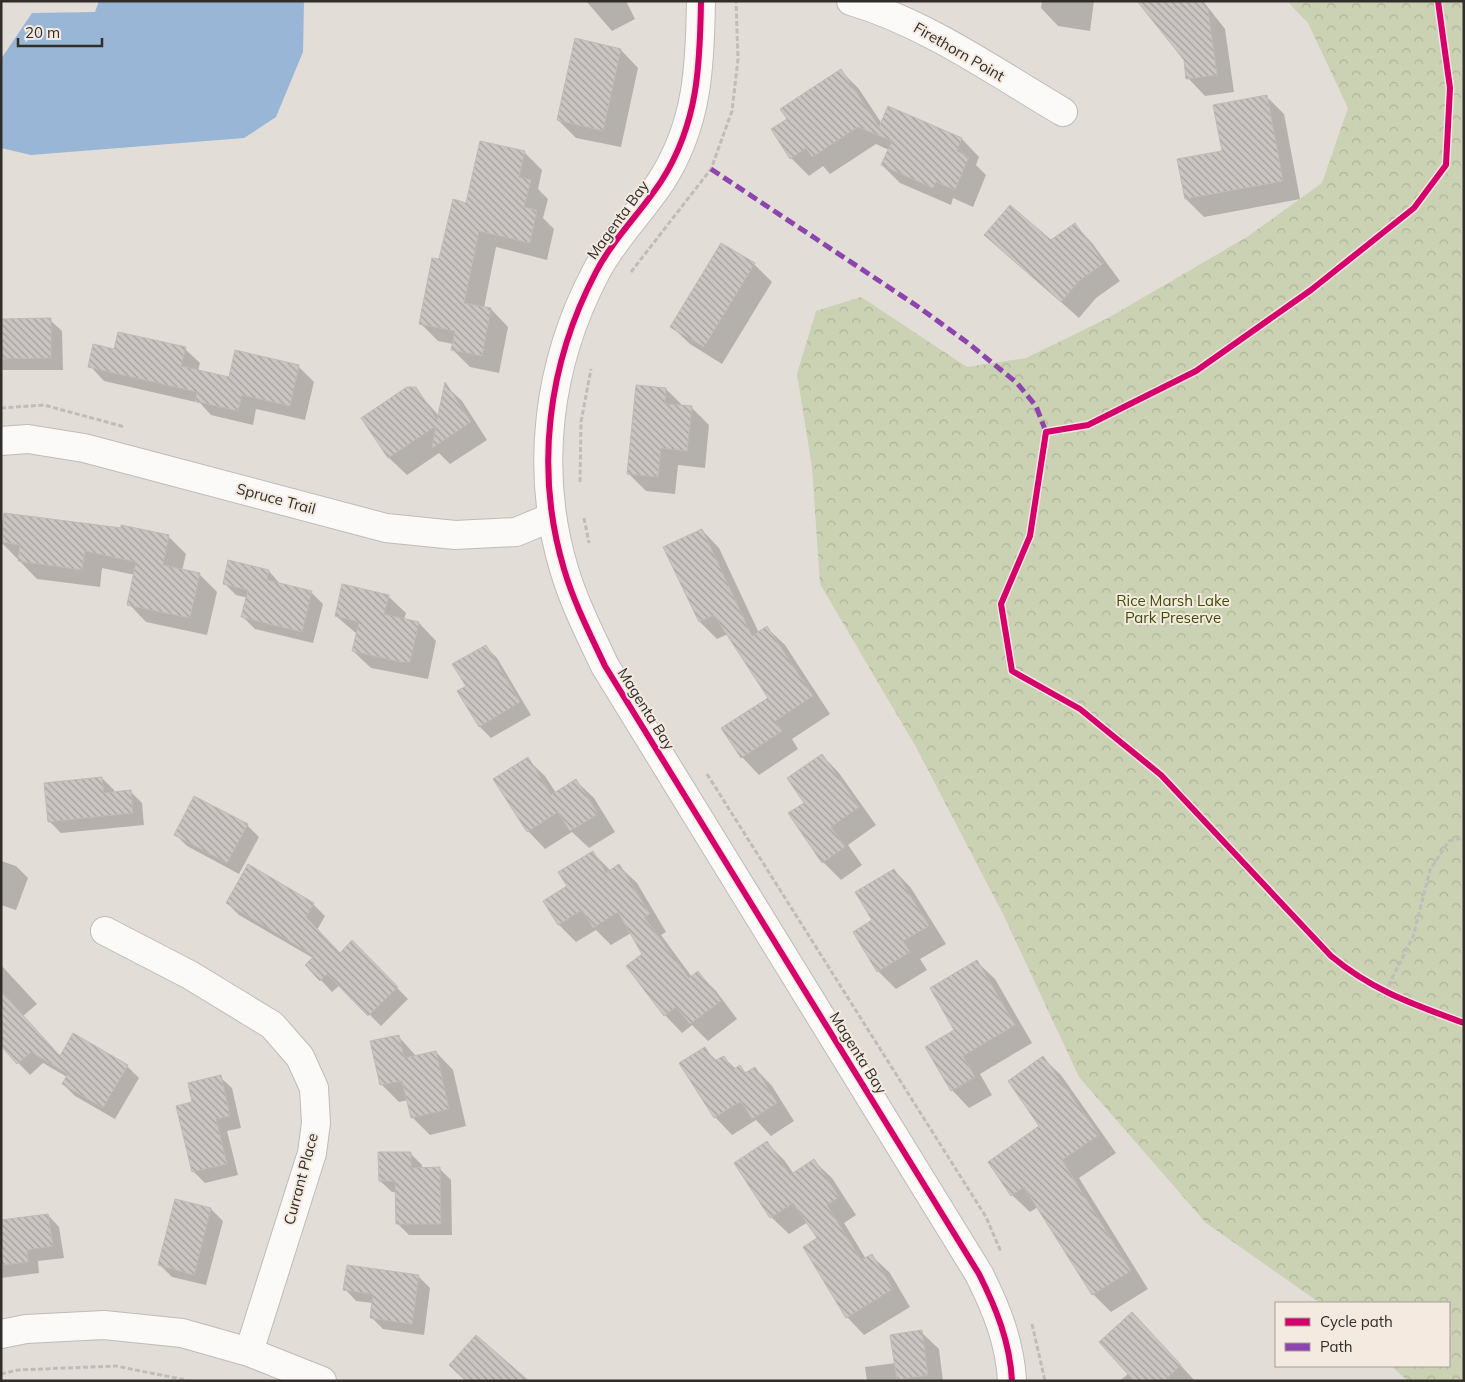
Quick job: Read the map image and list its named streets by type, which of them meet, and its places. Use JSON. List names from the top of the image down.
{
  "streets": {
    "street": [
      "Firethorn Point",
      "Magenta Bay",
      "Spruce Trail",
      "Currant Place"
    ]
  },
  "crossings": [
    ["Magenta Bay", "Spruce Trail"]
  ],
  "parks": ["Rice Marsh Lake Park Preserve"],
  "legend": ["Cycle path", "Path"],
  "scale_bar": "20 m"
}
